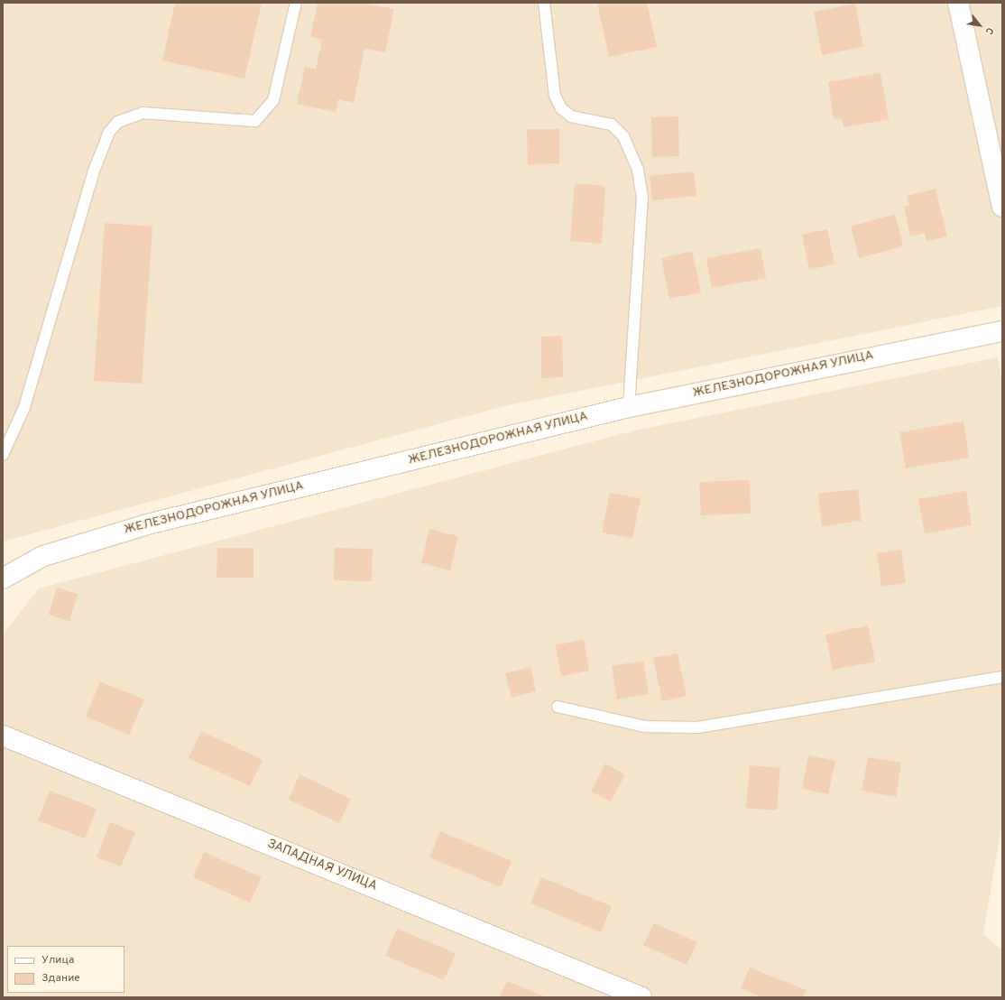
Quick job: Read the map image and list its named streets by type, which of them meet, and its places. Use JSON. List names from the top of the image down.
{
  "streets": {
    "main road": ["ЖЕЛЕЗНОДОРОЖНАЯ УЛИЦА", "ЗАПАДНАЯ УЛИЦА"]
  },
  "legend": ["Улица", "Здание"],
  "north": "bottom right"
}
